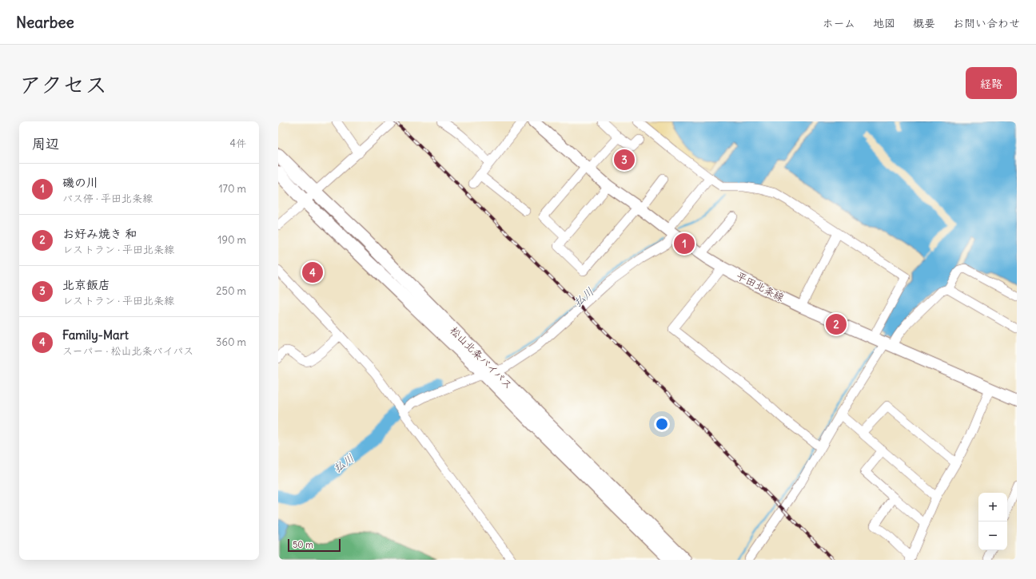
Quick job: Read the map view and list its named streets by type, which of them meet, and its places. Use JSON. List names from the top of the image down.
{
  "streets": {
    "highway": ["松山北条バイパス"],
    "main road": ["平田北条線"]
  },
  "water": ["払川"],
  "scale_bar": "50 m",
  "page": {
    "header": "Nearbee",
    "nav": [
      "ホーム",
      "地図",
      "概要",
      "お問い合わせ"
    ],
    "title": "アクセス",
    "buttons": "経路",
    "heading": ["周辺", "4件"],
    "pins": [
      "3",
      "1",
      "4",
      "2"
    ],
    "list": [
      {
        "mark": "1",
        "name": "磯の川",
        "note": "バス停 · 平田北条線",
        "value": "170 m"
      },
      {
        "mark": "2",
        "name": "お好み焼き 和",
        "note": "レストラン · 平田北条線",
        "value": "190 m"
      },
      {
        "mark": "3",
        "name": "北京飯店",
        "note": "レストラン · 平田北条線",
        "value": "250 m"
      },
      {
        "mark": "4",
        "name": "Family-Mart",
        "note": "スーパー · 松山北条バイパス",
        "value": "360 m"
      }
    ],
    "map_buttons": ["+", "−"],
    "scale": "50 m"
  }
}
